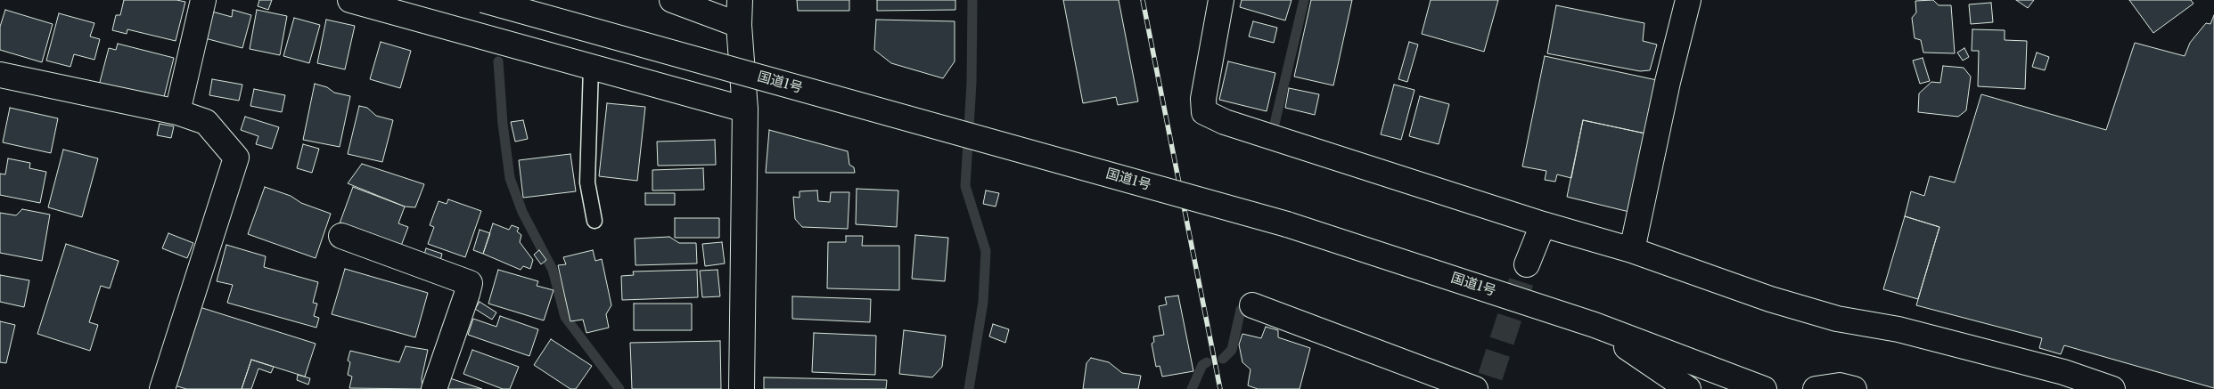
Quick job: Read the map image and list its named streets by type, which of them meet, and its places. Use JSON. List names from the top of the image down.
{
  "streets": {
    "main road": ["国道1号"]
  }
}
